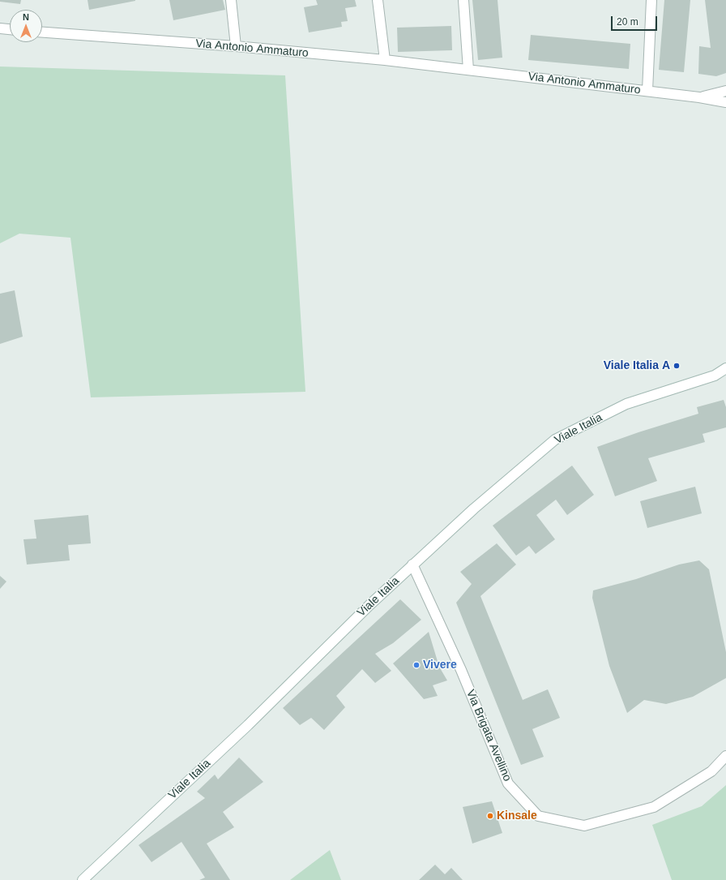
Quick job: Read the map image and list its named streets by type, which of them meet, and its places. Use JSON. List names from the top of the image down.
{
  "streets": {
    "street": ["Via Antonio Ammaturo", "Viale Italia", "Via Brigata Avellino"]
  },
  "crossings": [
    ["Viale Italia", "Via Brigata Avellino"]
  ],
  "places": ["Viale Italia A", "Vivere", "Kinsale"],
  "scale_bar": "20 m",
  "north": "top"
}
